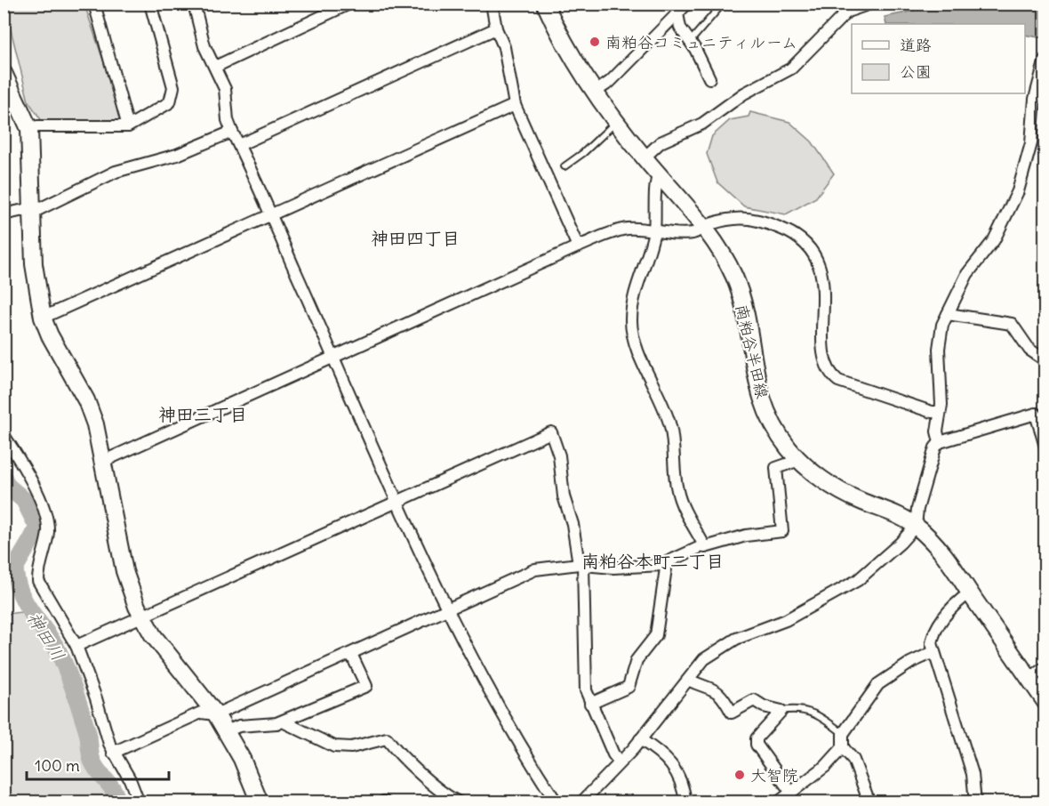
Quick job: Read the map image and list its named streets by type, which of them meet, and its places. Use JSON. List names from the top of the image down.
{
  "streets": {
    "main road": ["南粕谷半田線"]
  },
  "districts": ["神田四丁目", "神田三丁目", "南粕谷本町二丁目"],
  "water": ["神田川"],
  "places": ["南粕谷コミュニティルーム", "大智院"],
  "legend": ["道路", "公園"],
  "scale_bar": "100 m"
}
